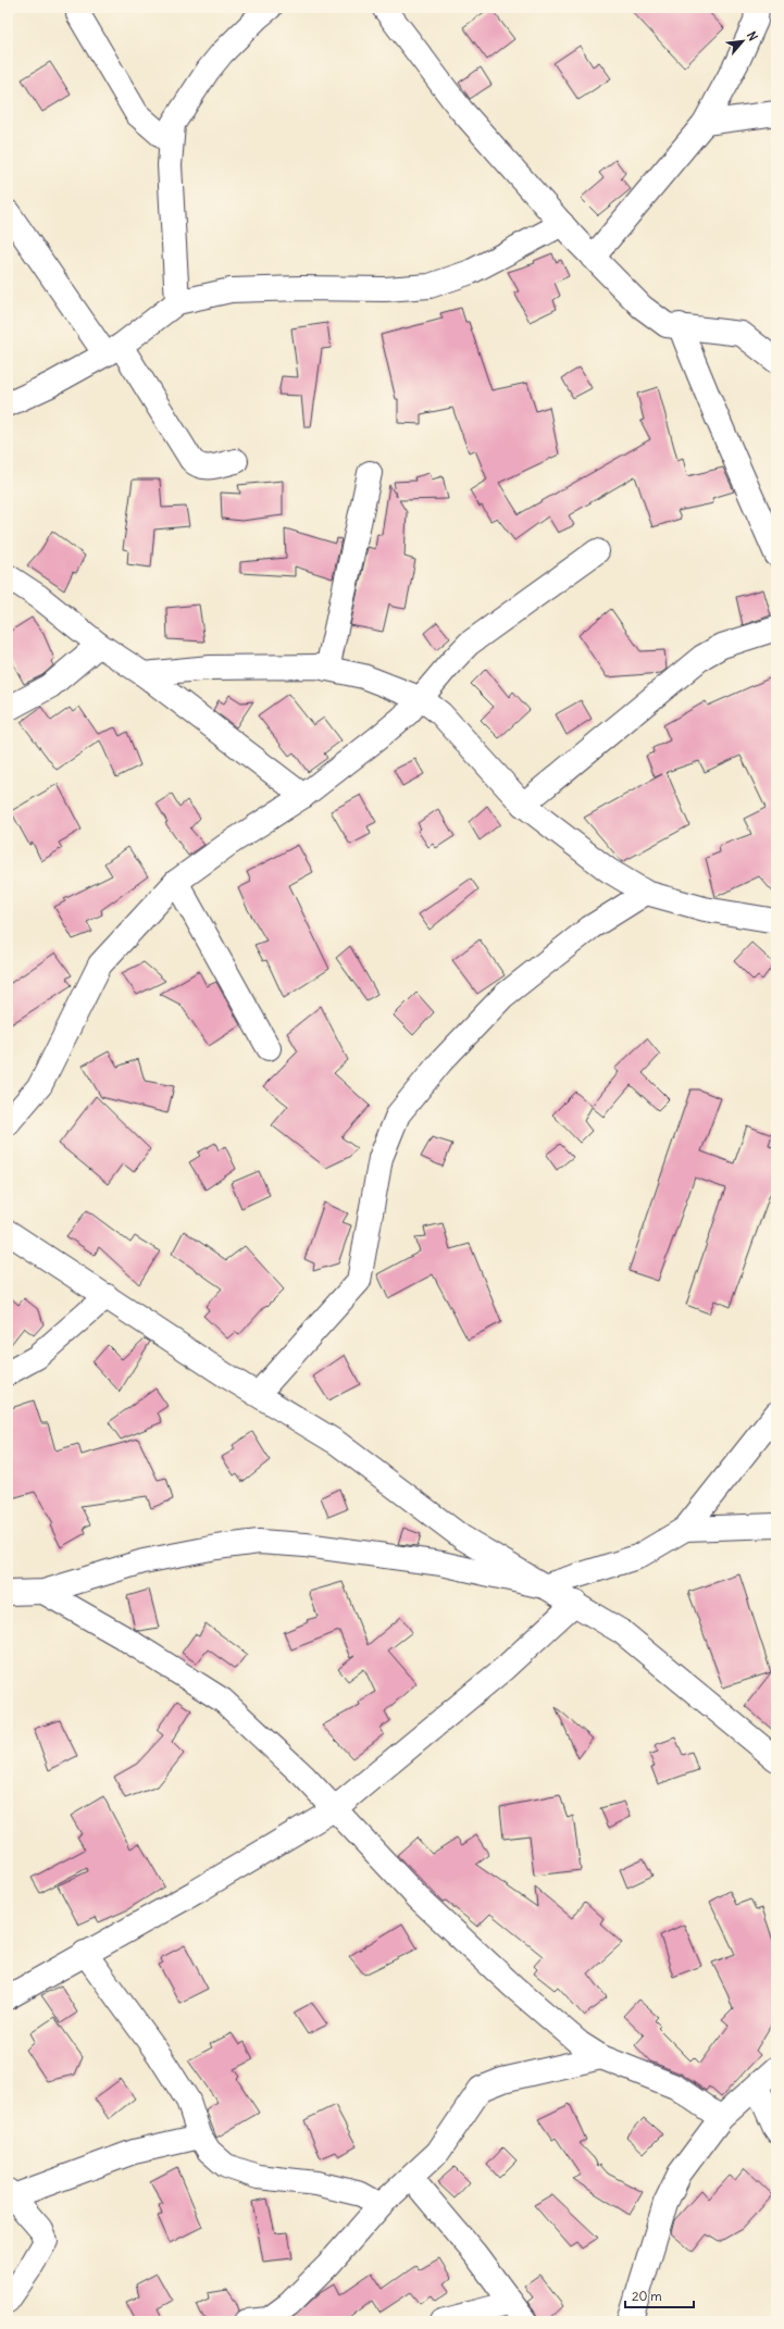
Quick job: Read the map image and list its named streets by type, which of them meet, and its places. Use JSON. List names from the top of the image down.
{
  "scale_bar": "20 m",
  "north": "top right"
}
